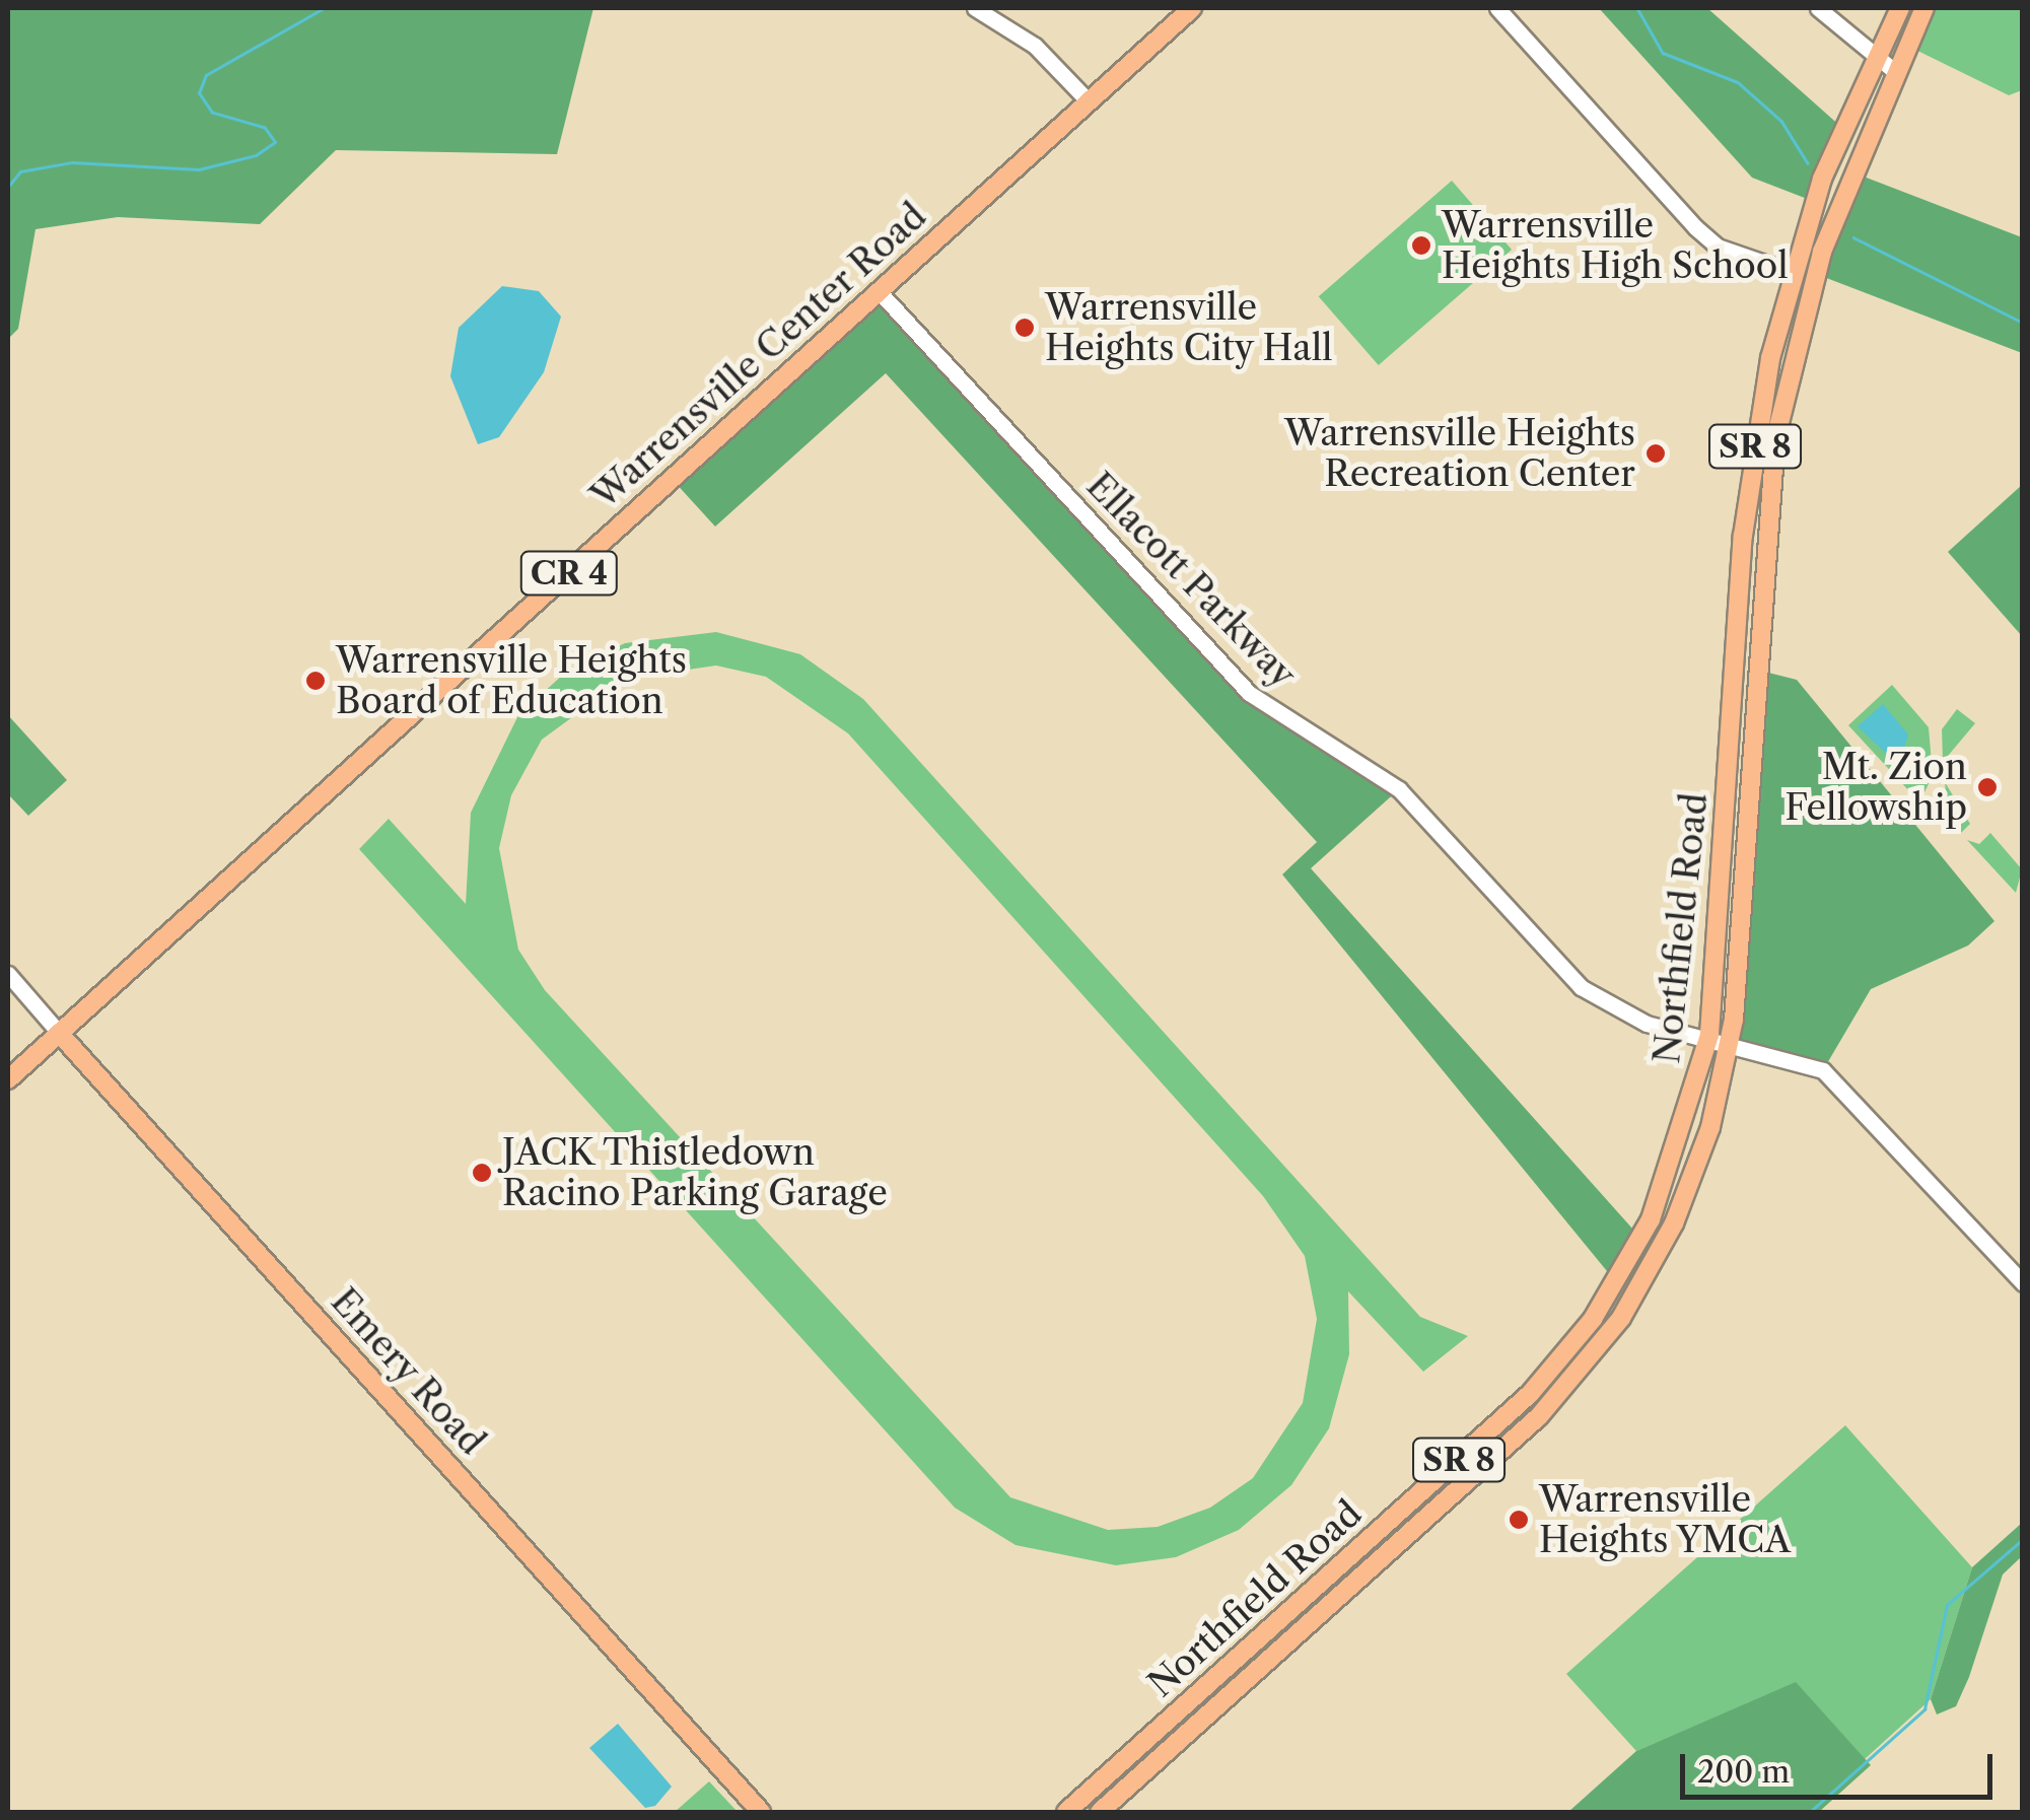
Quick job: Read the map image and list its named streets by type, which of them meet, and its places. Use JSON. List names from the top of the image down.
{
  "streets": {
    "main road": [
      "Warrensville Center Road",
      "SR 8",
      "CR 4",
      "Northfield Road",
      "Emery Road"
    ],
    "street": ["Ellacott Parkway"]
  },
  "crossings": [
    ["Warrensville Center Road", "Ellacott Parkway"],
    ["Warrensville Center Road", "Emery Road"],
    ["Ellacott Parkway", "Northfield Road"]
  ],
  "places": [
    "Warrensville Heights High School",
    "Warrensville Heights City Hall",
    "Warrensville Heights Recreation Center",
    "Warrensville Heights Board of Education",
    "Mt. Zion Fellowship",
    "JACK Thistledown Racino Parking Garage",
    "Warrensville Heights YMCA"
  ],
  "scale_bar": "200 m"
}
